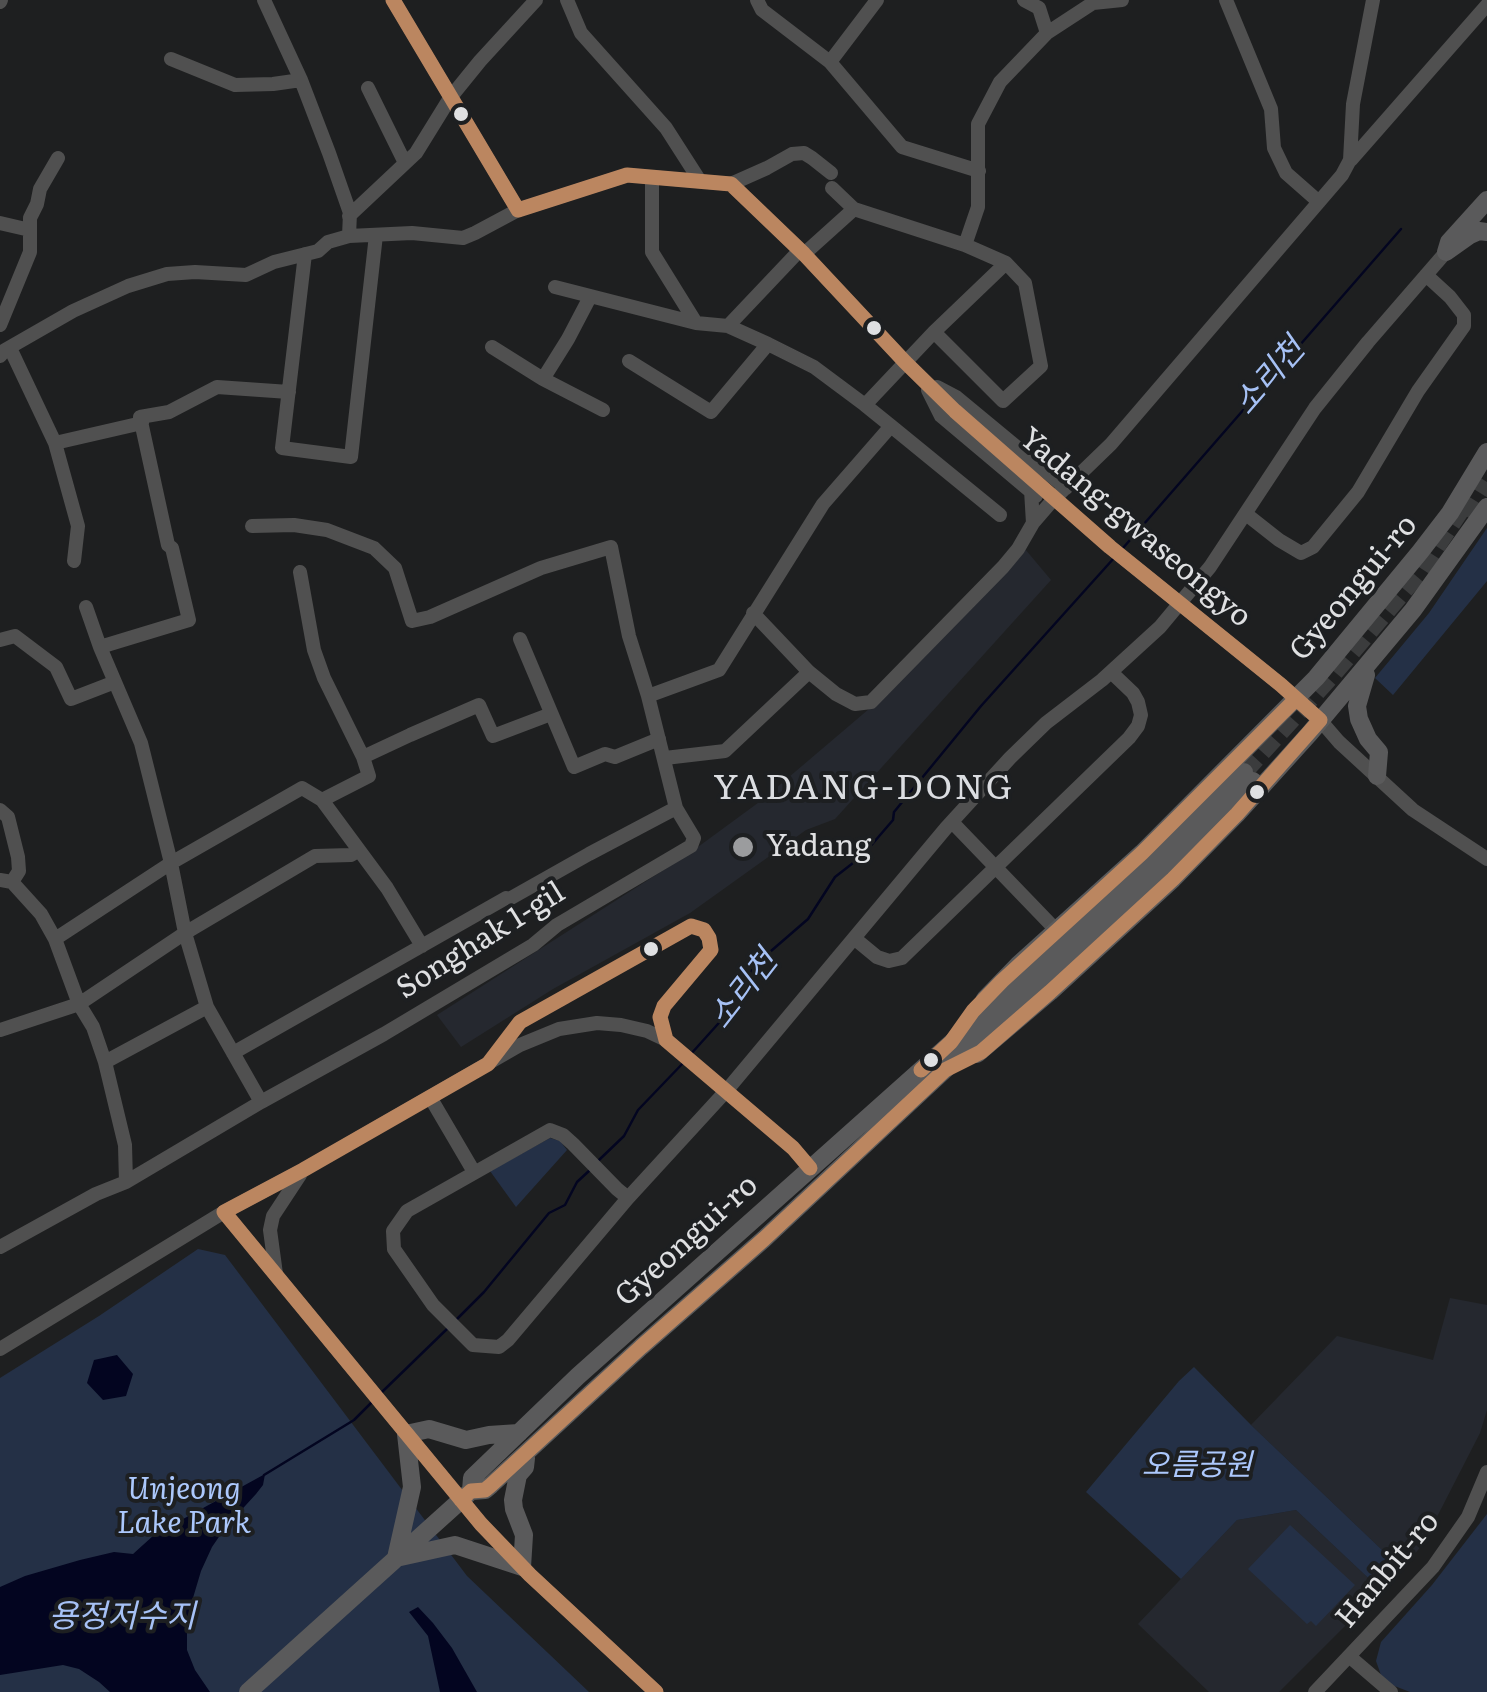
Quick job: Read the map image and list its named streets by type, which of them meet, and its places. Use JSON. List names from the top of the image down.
{
  "streets": {
    "main road": ["Gyeongui-ro"],
    "street": ["Yadang-gwaseongyo", "Songhak 1-gil", "Hanbit-ro"]
  },
  "crossings": [
    ["Yadang-gwaseongyo", "Gyeongui-ro"]
  ],
  "districts": ["YADANG-DONG"],
  "water": ["소리천", "용정저수지"],
  "parks": ["오름공원", "Unjeong Lake Park"],
  "places": ["Yadang"]
}
